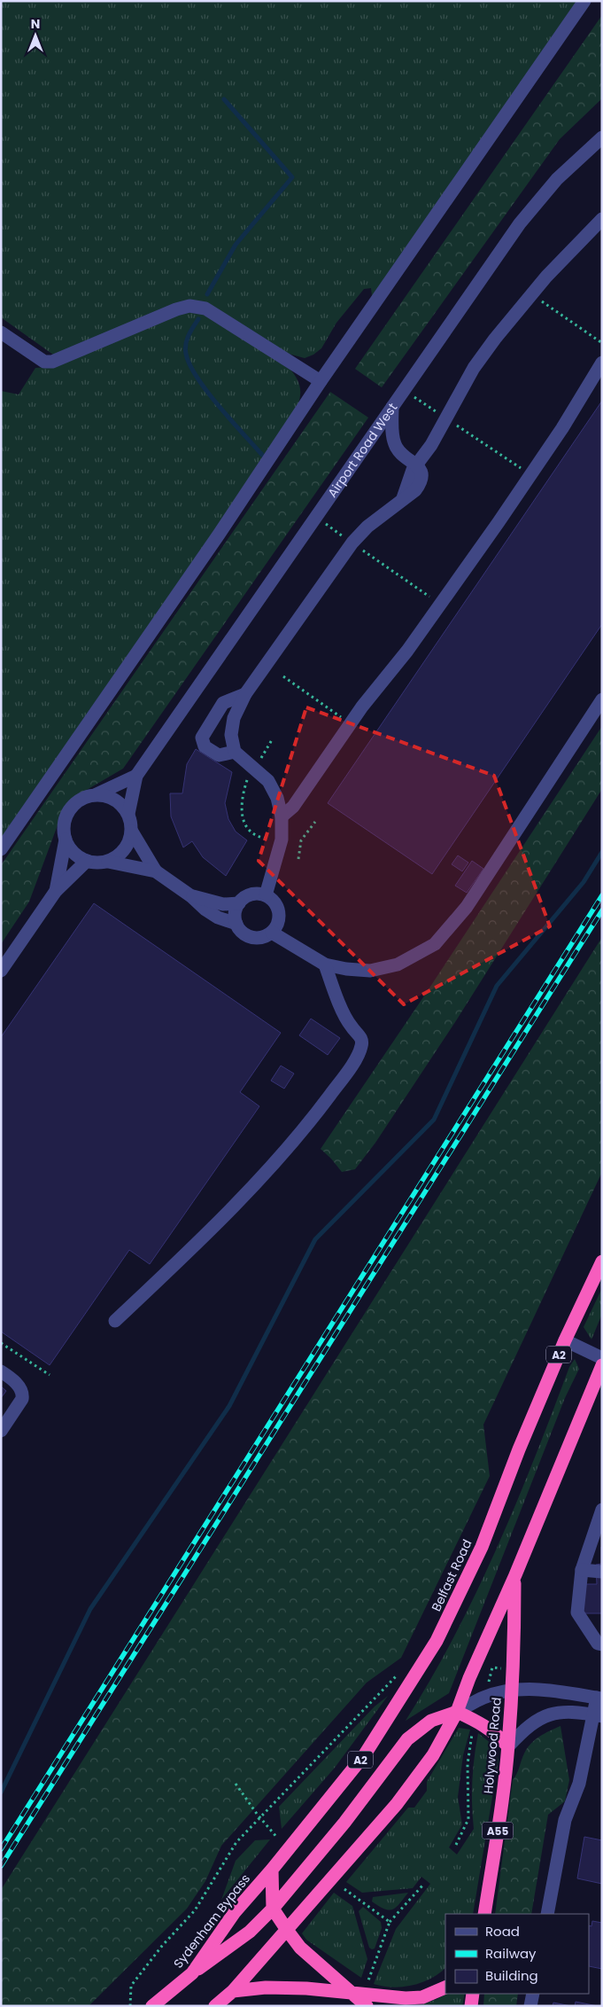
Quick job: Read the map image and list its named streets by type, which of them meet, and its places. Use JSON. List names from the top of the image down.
{
  "streets": {
    "highway": [
      "A2",
      "Belfast Road",
      "Holywood Road",
      "A55",
      "Sydenham Bypass"
    ],
    "street": ["Airport Road West"]
  },
  "crossings": [
    ["Belfast Road", "Sydenham Bypass"]
  ],
  "legend": ["Road", "Railway", "Building"],
  "north": "top"
}
